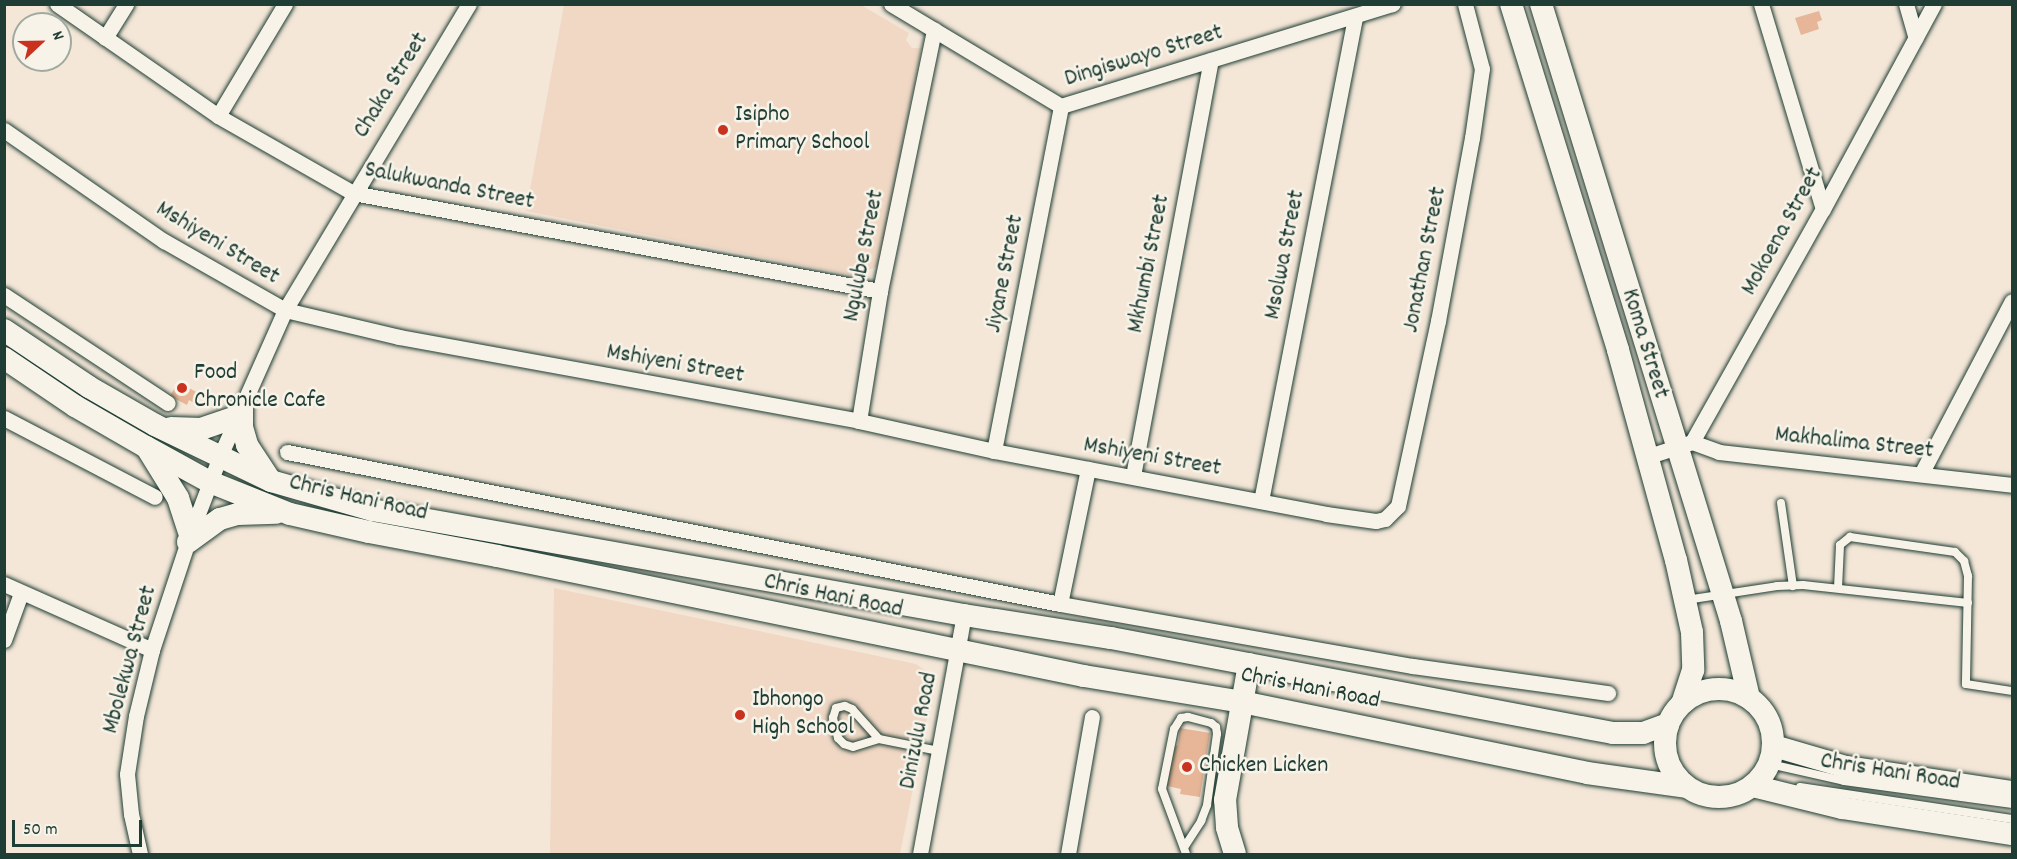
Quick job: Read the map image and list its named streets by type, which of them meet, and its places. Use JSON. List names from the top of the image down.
{
  "streets": {
    "main road": ["Koma Street", "Chris Hani Road"],
    "street": [
      "Dingiswayo Street",
      "Chaka Street",
      "Salukwanda Street",
      "Mokoena Street",
      "Mshiyeni Street",
      "Msolwa Street",
      "Ngulube Street",
      "Jonathan Street",
      "Mkhumbi Street",
      "Jiyane Street",
      "Makhalima Street",
      "Mbolekwa Street",
      "Dinizulu Road"
    ]
  },
  "crossings": [
    ["Dingiswayo Street", "Msolwa Street"],
    ["Dingiswayo Street", "Ngulube Street"],
    ["Dingiswayo Street", "Mkhumbi Street"],
    ["Dingiswayo Street", "Jiyane Street"],
    ["Chaka Street", "Salukwanda Street"],
    ["Chaka Street", "Mshiyeni Street"],
    ["Chaka Street", "Chris Hani Road"],
    ["Chaka Street", "Mbolekwa Street"],
    ["Salukwanda Street", "Ngulube Street"],
    ["Mokoena Street", "Koma Street"],
    ["Mokoena Street", "Makhalima Street"],
    ["Mshiyeni Street", "Msolwa Street"],
    ["Mshiyeni Street", "Ngulube Street"],
    ["Mshiyeni Street", "Jonathan Street"],
    ["Mshiyeni Street", "Mkhumbi Street"],
    ["Mshiyeni Street", "Jiyane Street"],
    ["Koma Street", "Makhalima Street"],
    ["Koma Street", "Chris Hani Road"],
    ["Chris Hani Road", "Mbolekwa Street"],
    ["Chris Hani Road", "Dinizulu Road"]
  ],
  "places": [
    "Isipho Primary School",
    "Food Chronicle Cafe",
    "Ibhongo High School",
    "Chicken Licken"
  ],
  "scale_bar": "50 m",
  "north": "right"
}
